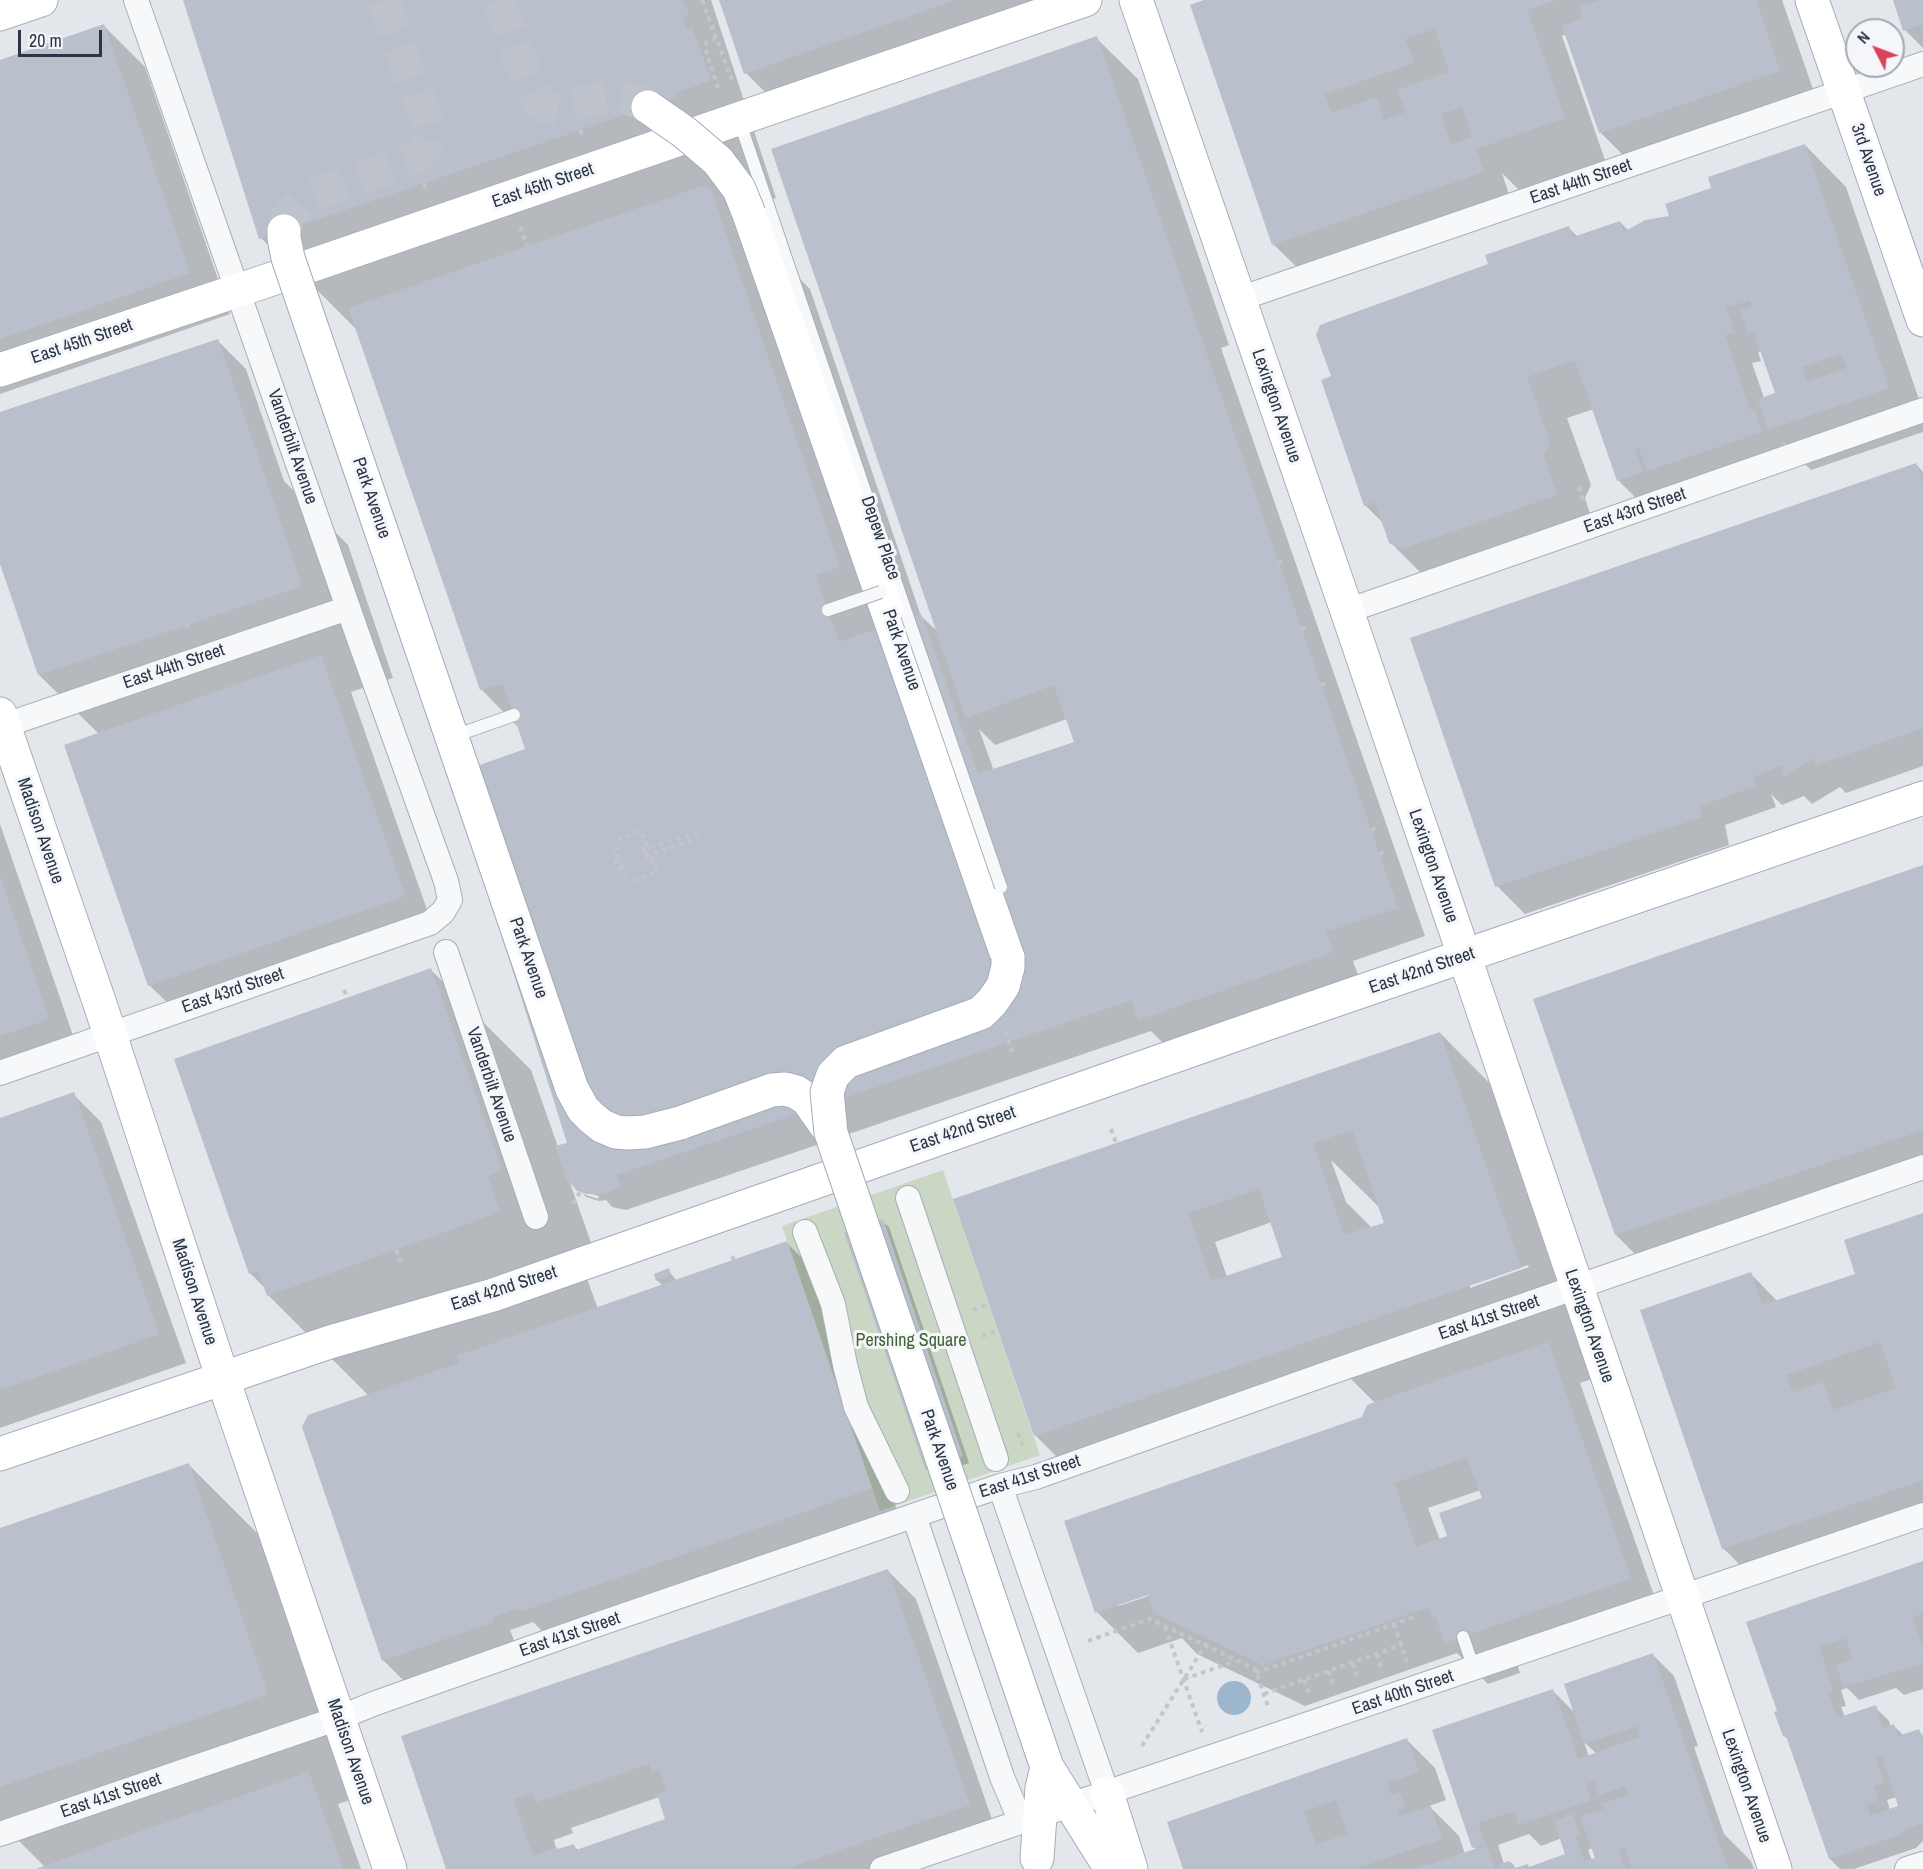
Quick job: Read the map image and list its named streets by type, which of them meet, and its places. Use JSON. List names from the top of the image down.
{
  "streets": {
    "main road": [
      "3rd Avenue",
      "East 45th Street",
      "Lexington Avenue",
      "Park Avenue",
      "Madison Avenue",
      "East 42nd Street"
    ],
    "street": [
      "East 44th Street",
      "Vanderbilt Avenue",
      "East 43rd Street",
      "East 41st Street",
      "East 40th Street"
    ],
    "lane": ["Depew Place"]
  },
  "crossings": [
    ["3rd Avenue", "East 44th Street"],
    ["East 44th Street", "Lexington Avenue"],
    ["East 44th Street", "Vanderbilt Avenue"],
    ["East 44th Street", "Madison Avenue"],
    ["East 45th Street", "Vanderbilt Avenue"],
    ["East 45th Street", "Depew Place"],
    ["Lexington Avenue", "East 43rd Street"],
    ["Lexington Avenue", "East 42nd Street"],
    ["Lexington Avenue", "East 41st Street"],
    ["Lexington Avenue", "East 40th Street"],
    ["Vanderbilt Avenue", "East 43rd Street"],
    ["Park Avenue", "East 41st Street"],
    ["Park Avenue", "East 40th Street"],
    ["East 43rd Street", "Madison Avenue"],
    ["Madison Avenue", "East 42nd Street"],
    ["Madison Avenue", "East 41st Street"]
  ],
  "parks": ["Pershing Square"],
  "scale_bar": "20 m",
  "north": "top left"
}
